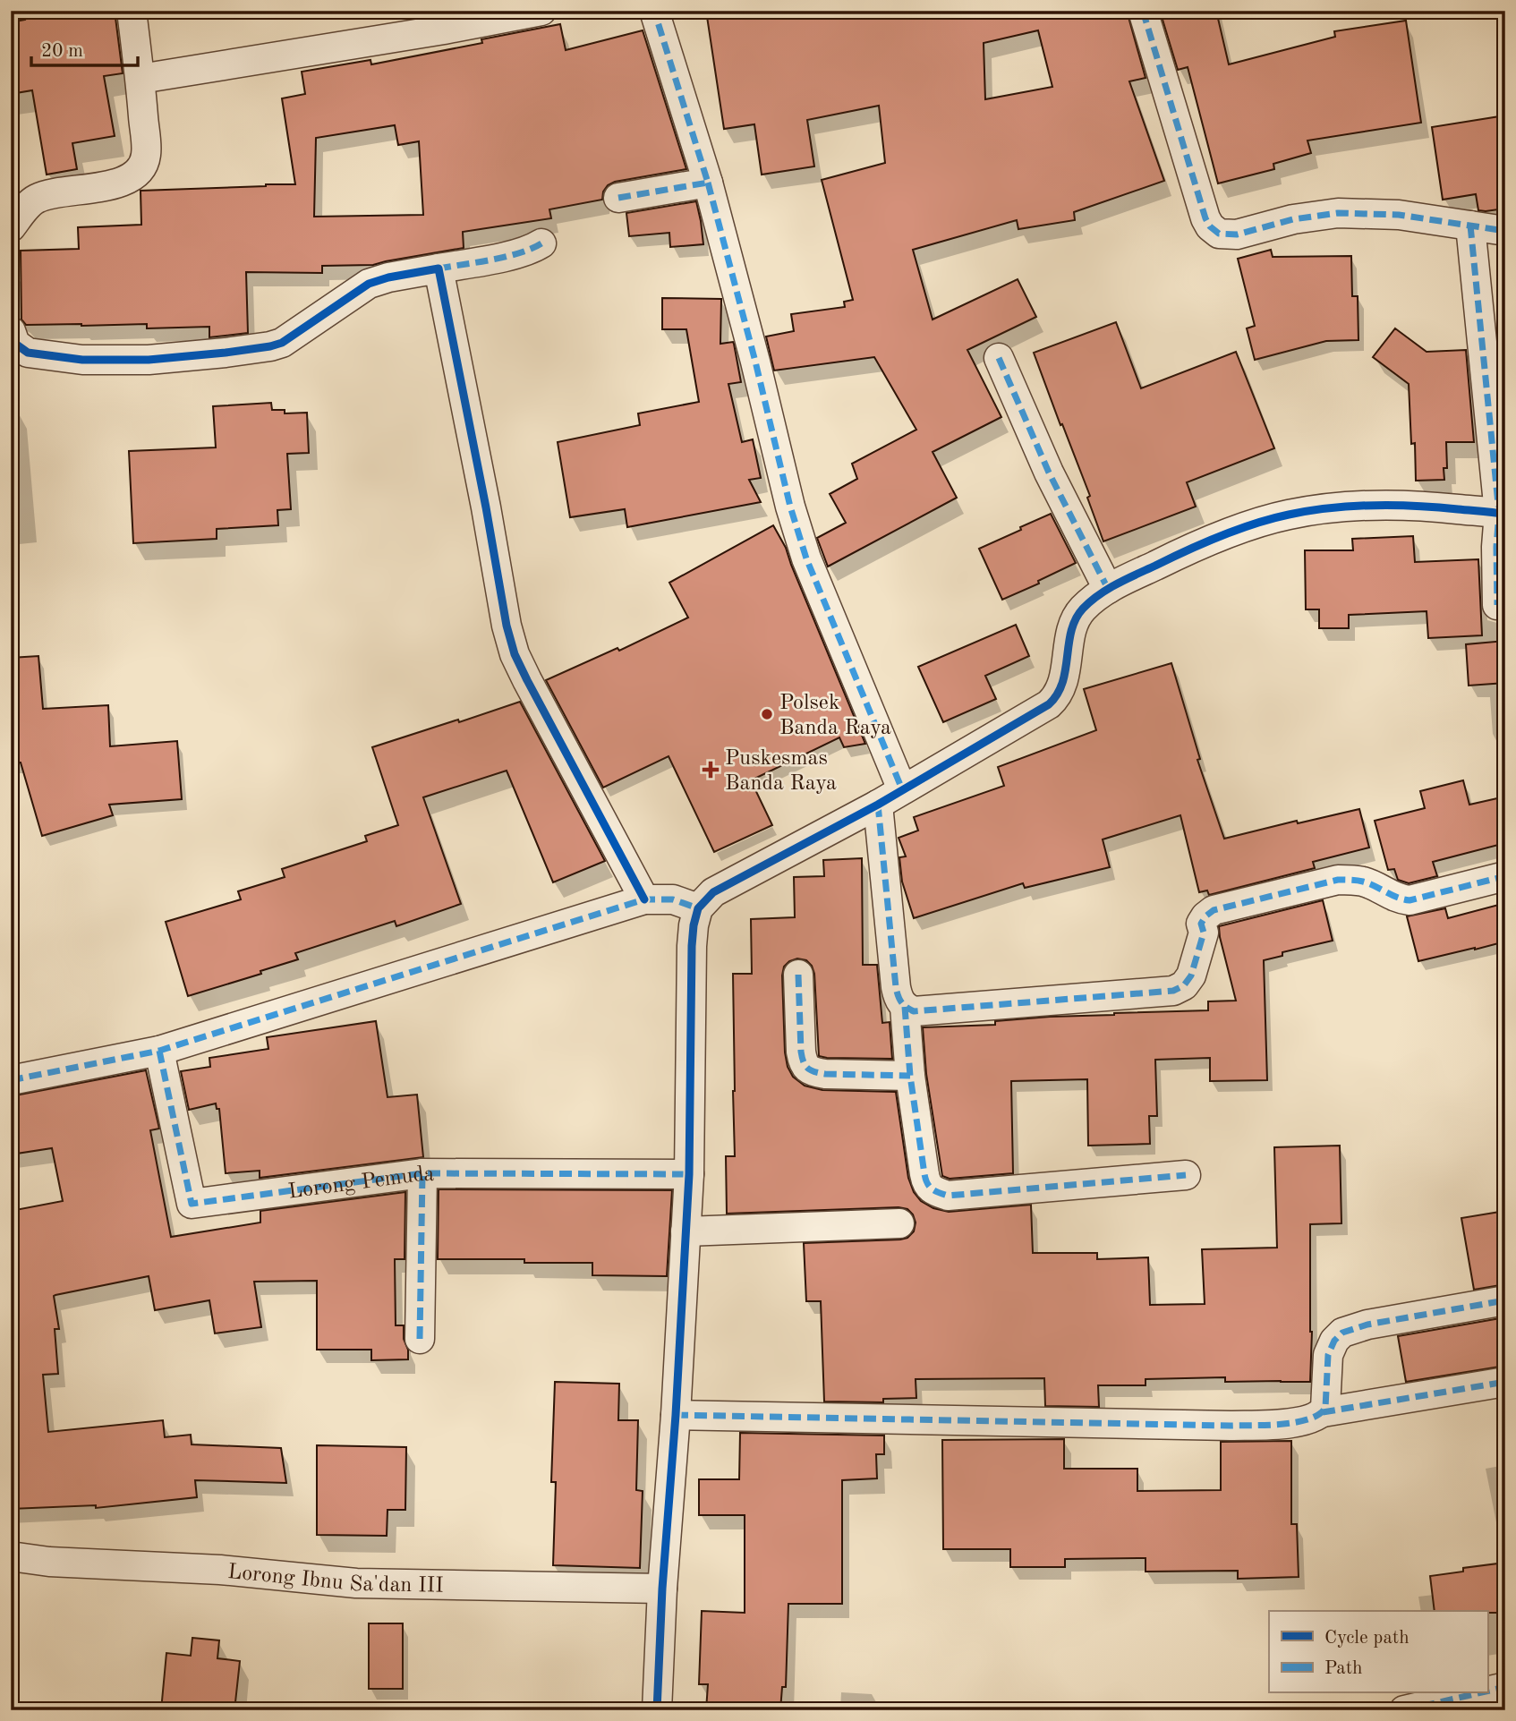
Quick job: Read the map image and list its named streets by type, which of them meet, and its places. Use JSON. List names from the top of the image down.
{
  "streets": {
    "street": ["Lorong Pemuda", "Lorong Ibnu Sa'dan III"]
  },
  "places": {
    "other": ["Polsek Banda Raya"],
    "health": ["Puskesmas Banda Raya"]
  },
  "legend": ["Cycle path", "Path"],
  "scale_bar": "20 m"
}
